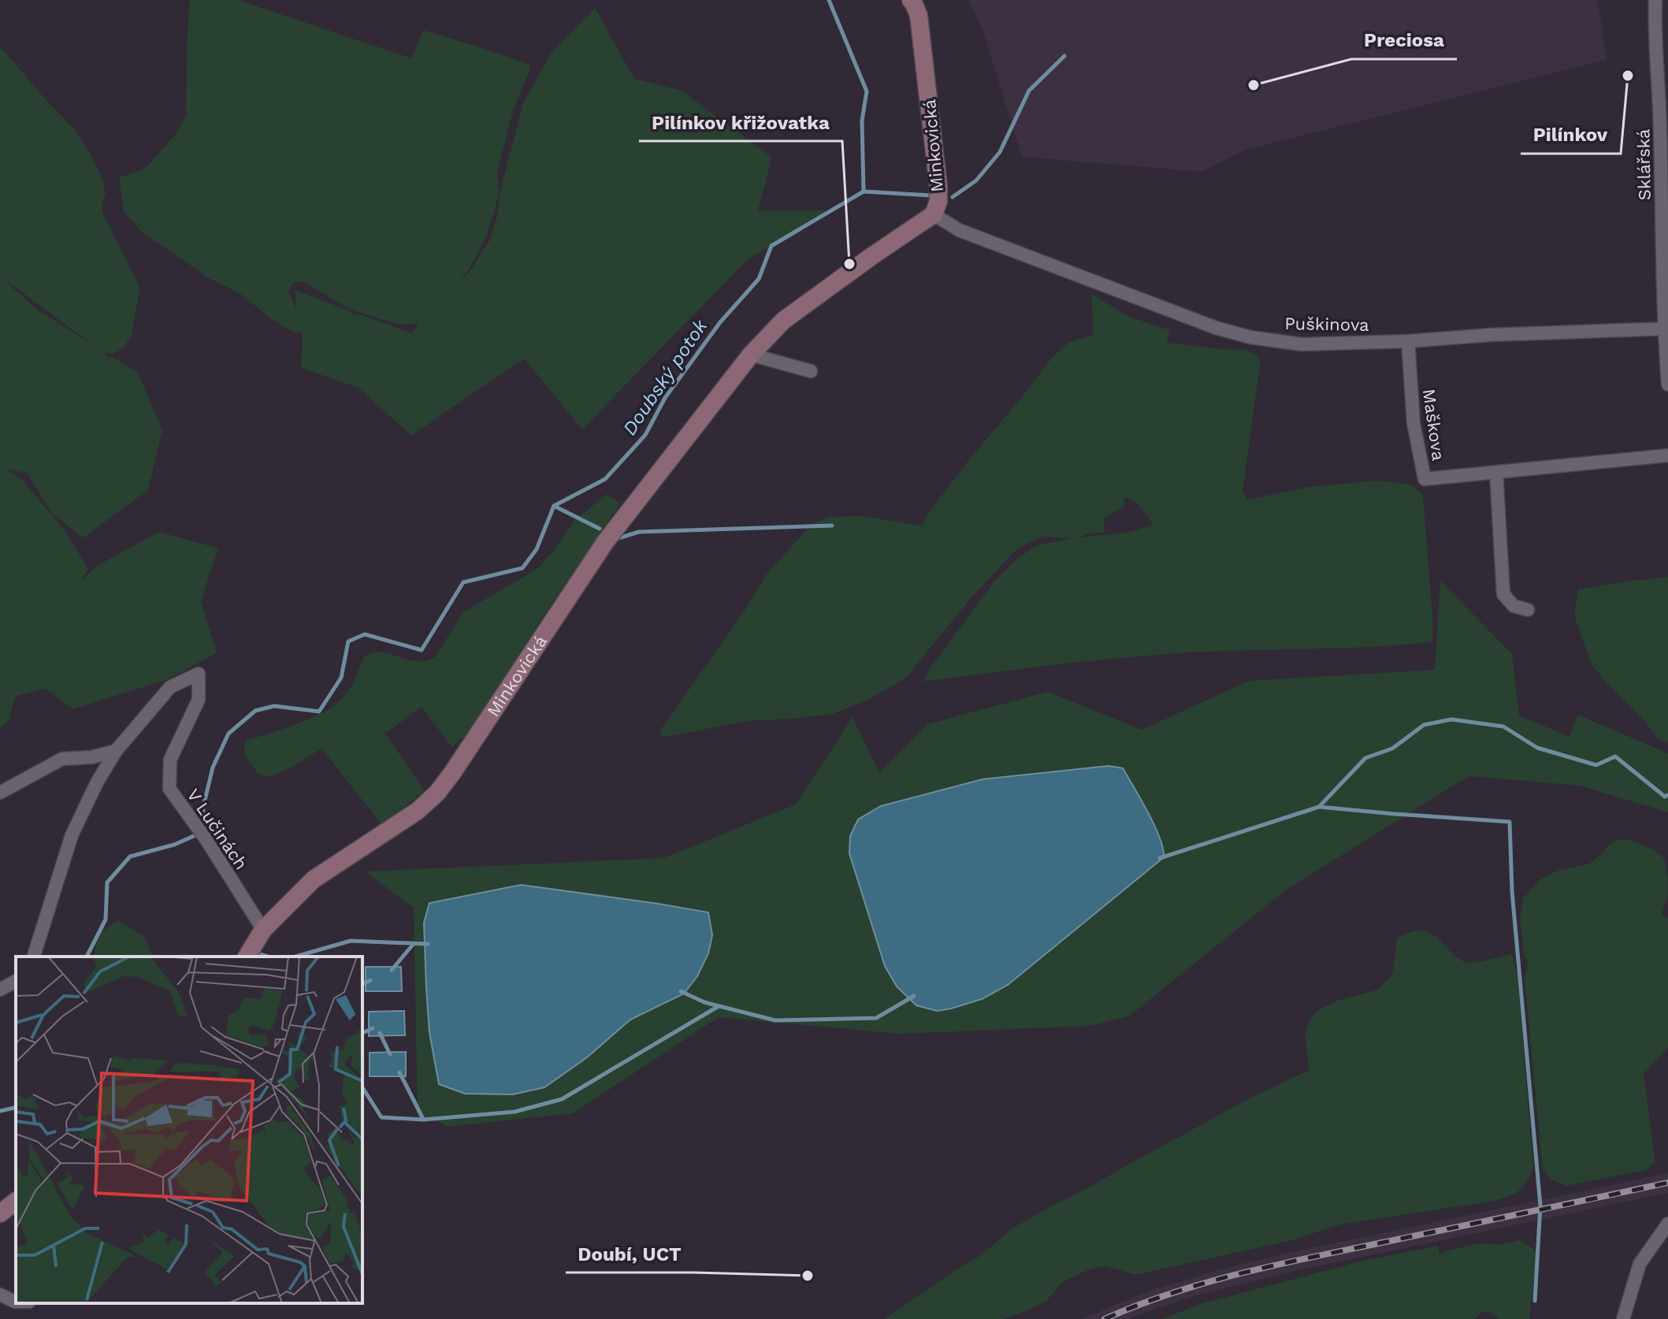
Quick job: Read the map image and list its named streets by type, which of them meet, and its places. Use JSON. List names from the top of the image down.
{
  "streets": {
    "street": [
      "Minkovická",
      "Sklářská",
      "Puškinova",
      "Maškova",
      "V Lučinách"
    ]
  },
  "crossings": [
    ["Minkovická", "Puškinova"],
    ["Minkovická", "V Lučinách"],
    ["Sklářská", "Puškinova"],
    ["Puškinova", "Maškova"]
  ],
  "water": ["Doubský potok"],
  "places": [
    "Pilínkov",
    "Preciosa",
    "Pilínkov křižovatka",
    "Doubí, UCT"
  ]
}
